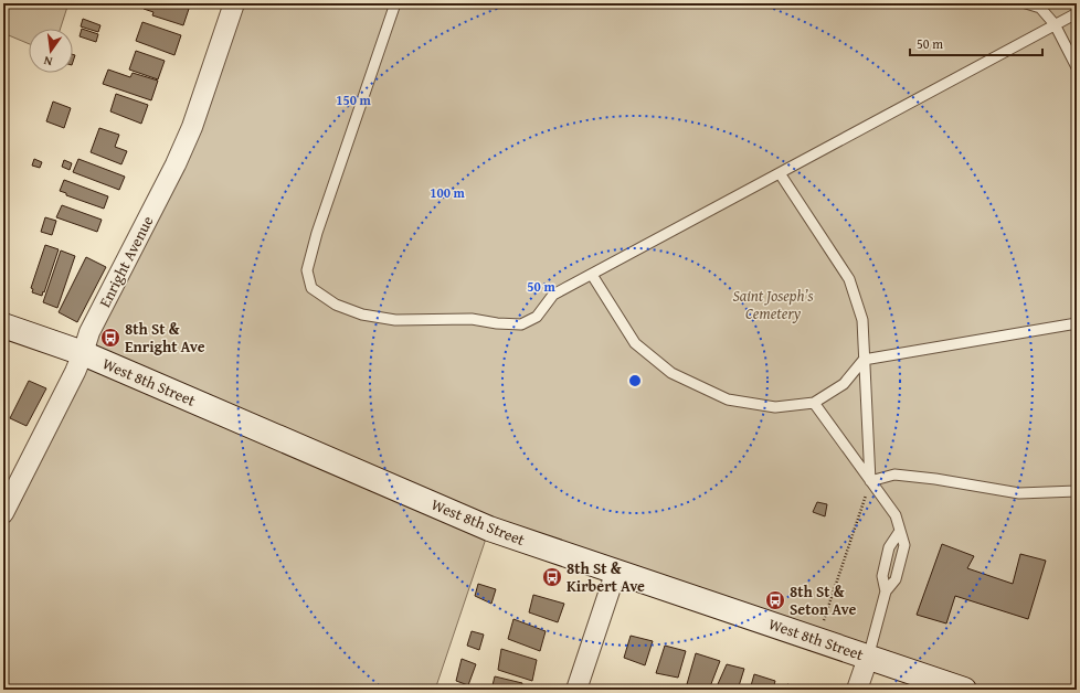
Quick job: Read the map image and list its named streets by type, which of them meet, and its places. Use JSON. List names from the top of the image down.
{
  "streets": {
    "street": ["Enright Avenue", "West 8th Street"]
  },
  "crossings": [
    ["Enright Avenue", "West 8th Street"]
  ],
  "parks": ["Saint Joseph’s Cemetery"],
  "places": {
    "bus stop": ["8th St & Enright Ave", "8th St & Kirbert Ave", "8th St & Seton Ave"]
  },
  "scale_bar": "50 m",
  "north": "bottom",
  "rings": ["150 m", "100 m", "50 m"]
}
